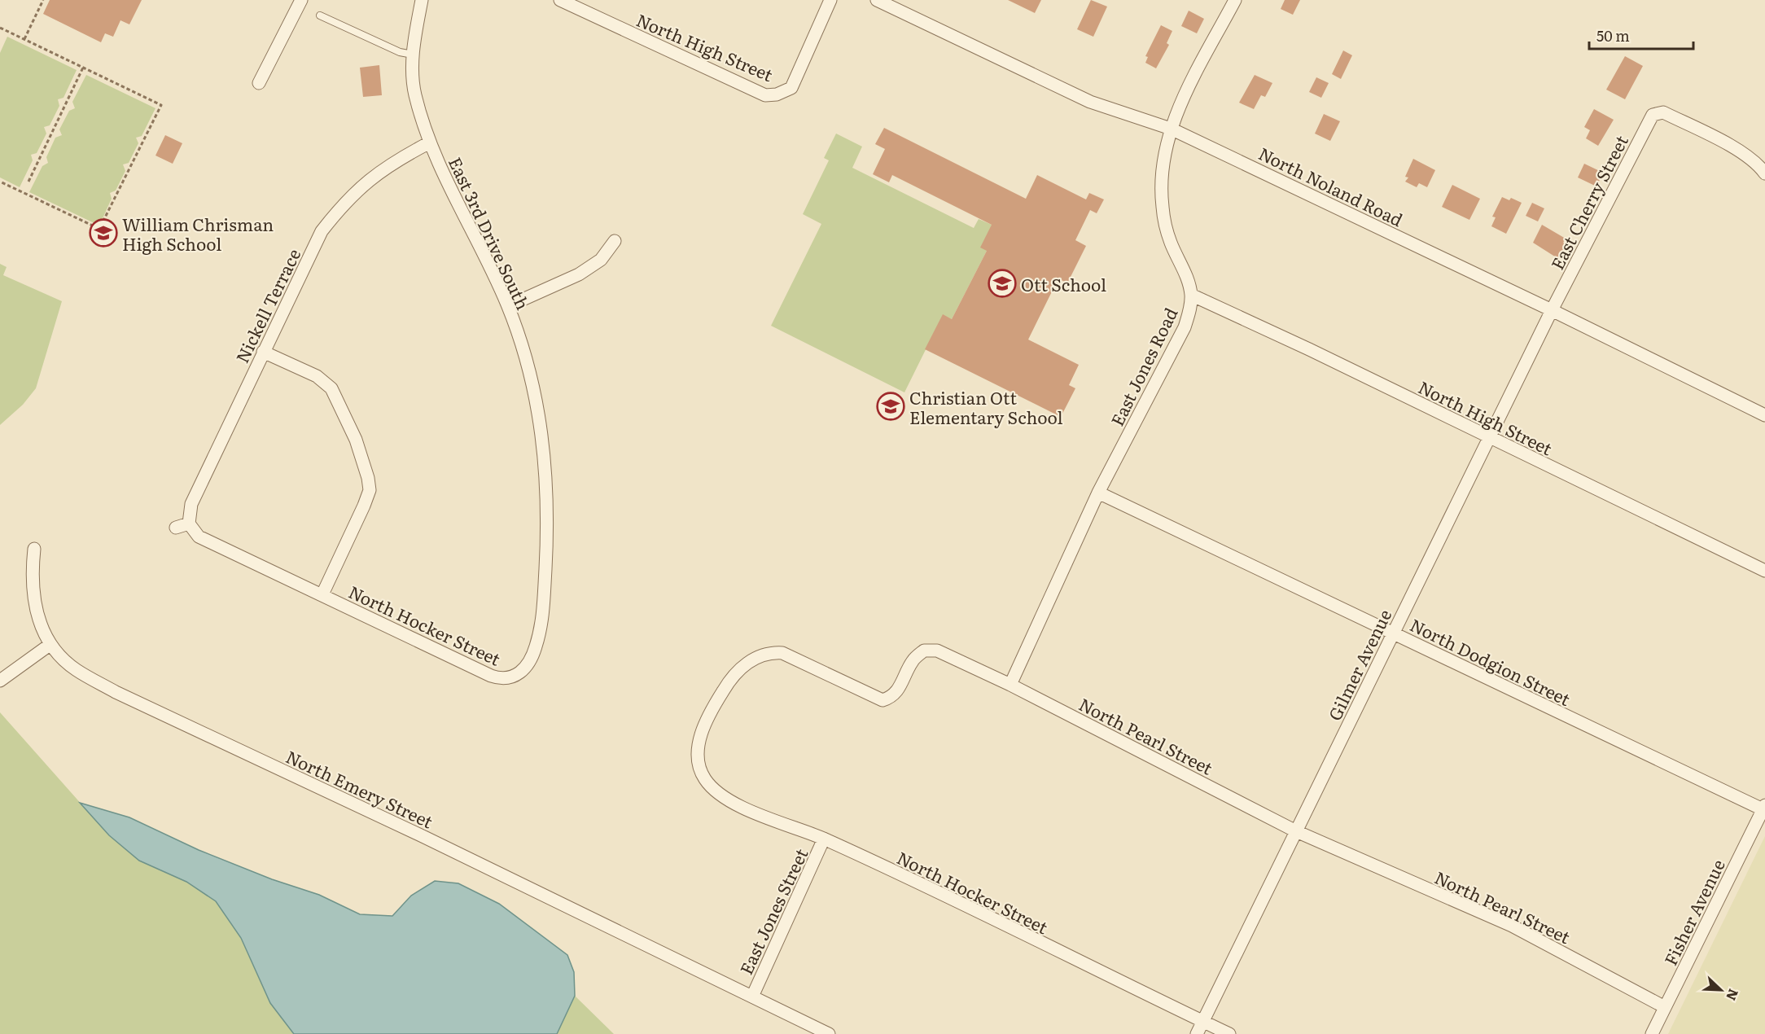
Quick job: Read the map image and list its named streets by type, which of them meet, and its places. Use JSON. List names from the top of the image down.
{
  "streets": {
    "street": [
      "North High Street",
      "North Noland Road",
      "East Cherry Street",
      "East 3rd Drive South",
      "Nickell Terrace",
      "East Jones Road",
      "North Hocker Street",
      "North Dodgion Street",
      "Gilmer Avenue",
      "North Pearl Street",
      "North Emery Street",
      "East Jones Street",
      "Fisher Avenue"
    ]
  },
  "crossings": [
    ["North High Street", "East Jones Road"],
    ["North High Street", "Gilmer Avenue"],
    ["North Noland Road", "East Cherry Street"],
    ["North Noland Road", "East Jones Road"],
    ["North Noland Road", "Gilmer Avenue"],
    ["East Cherry Street", "Gilmer Avenue"],
    ["East 3rd Drive South", "Nickell Terrace"],
    ["East 3rd Drive South", "North Hocker Street"],
    ["Nickell Terrace", "North Hocker Street"],
    ["East Jones Road", "North Dodgion Street"],
    ["East Jones Road", "North Pearl Street"],
    ["North Hocker Street", "Gilmer Avenue"],
    ["North Hocker Street", "North Pearl Street"],
    ["North Hocker Street", "East Jones Street"],
    ["North Dodgion Street", "Gilmer Avenue"],
    ["North Dodgion Street", "Fisher Avenue"],
    ["Gilmer Avenue", "North Pearl Street"],
    ["North Pearl Street", "Fisher Avenue"],
    ["North Emery Street", "East Jones Street"]
  ],
  "places": {
    "school or university": ["William Chrisman High School", "Ott School", "Christian Ott Elementary School"]
  },
  "scale_bar": "50 m",
  "north": "bottom right"
}
